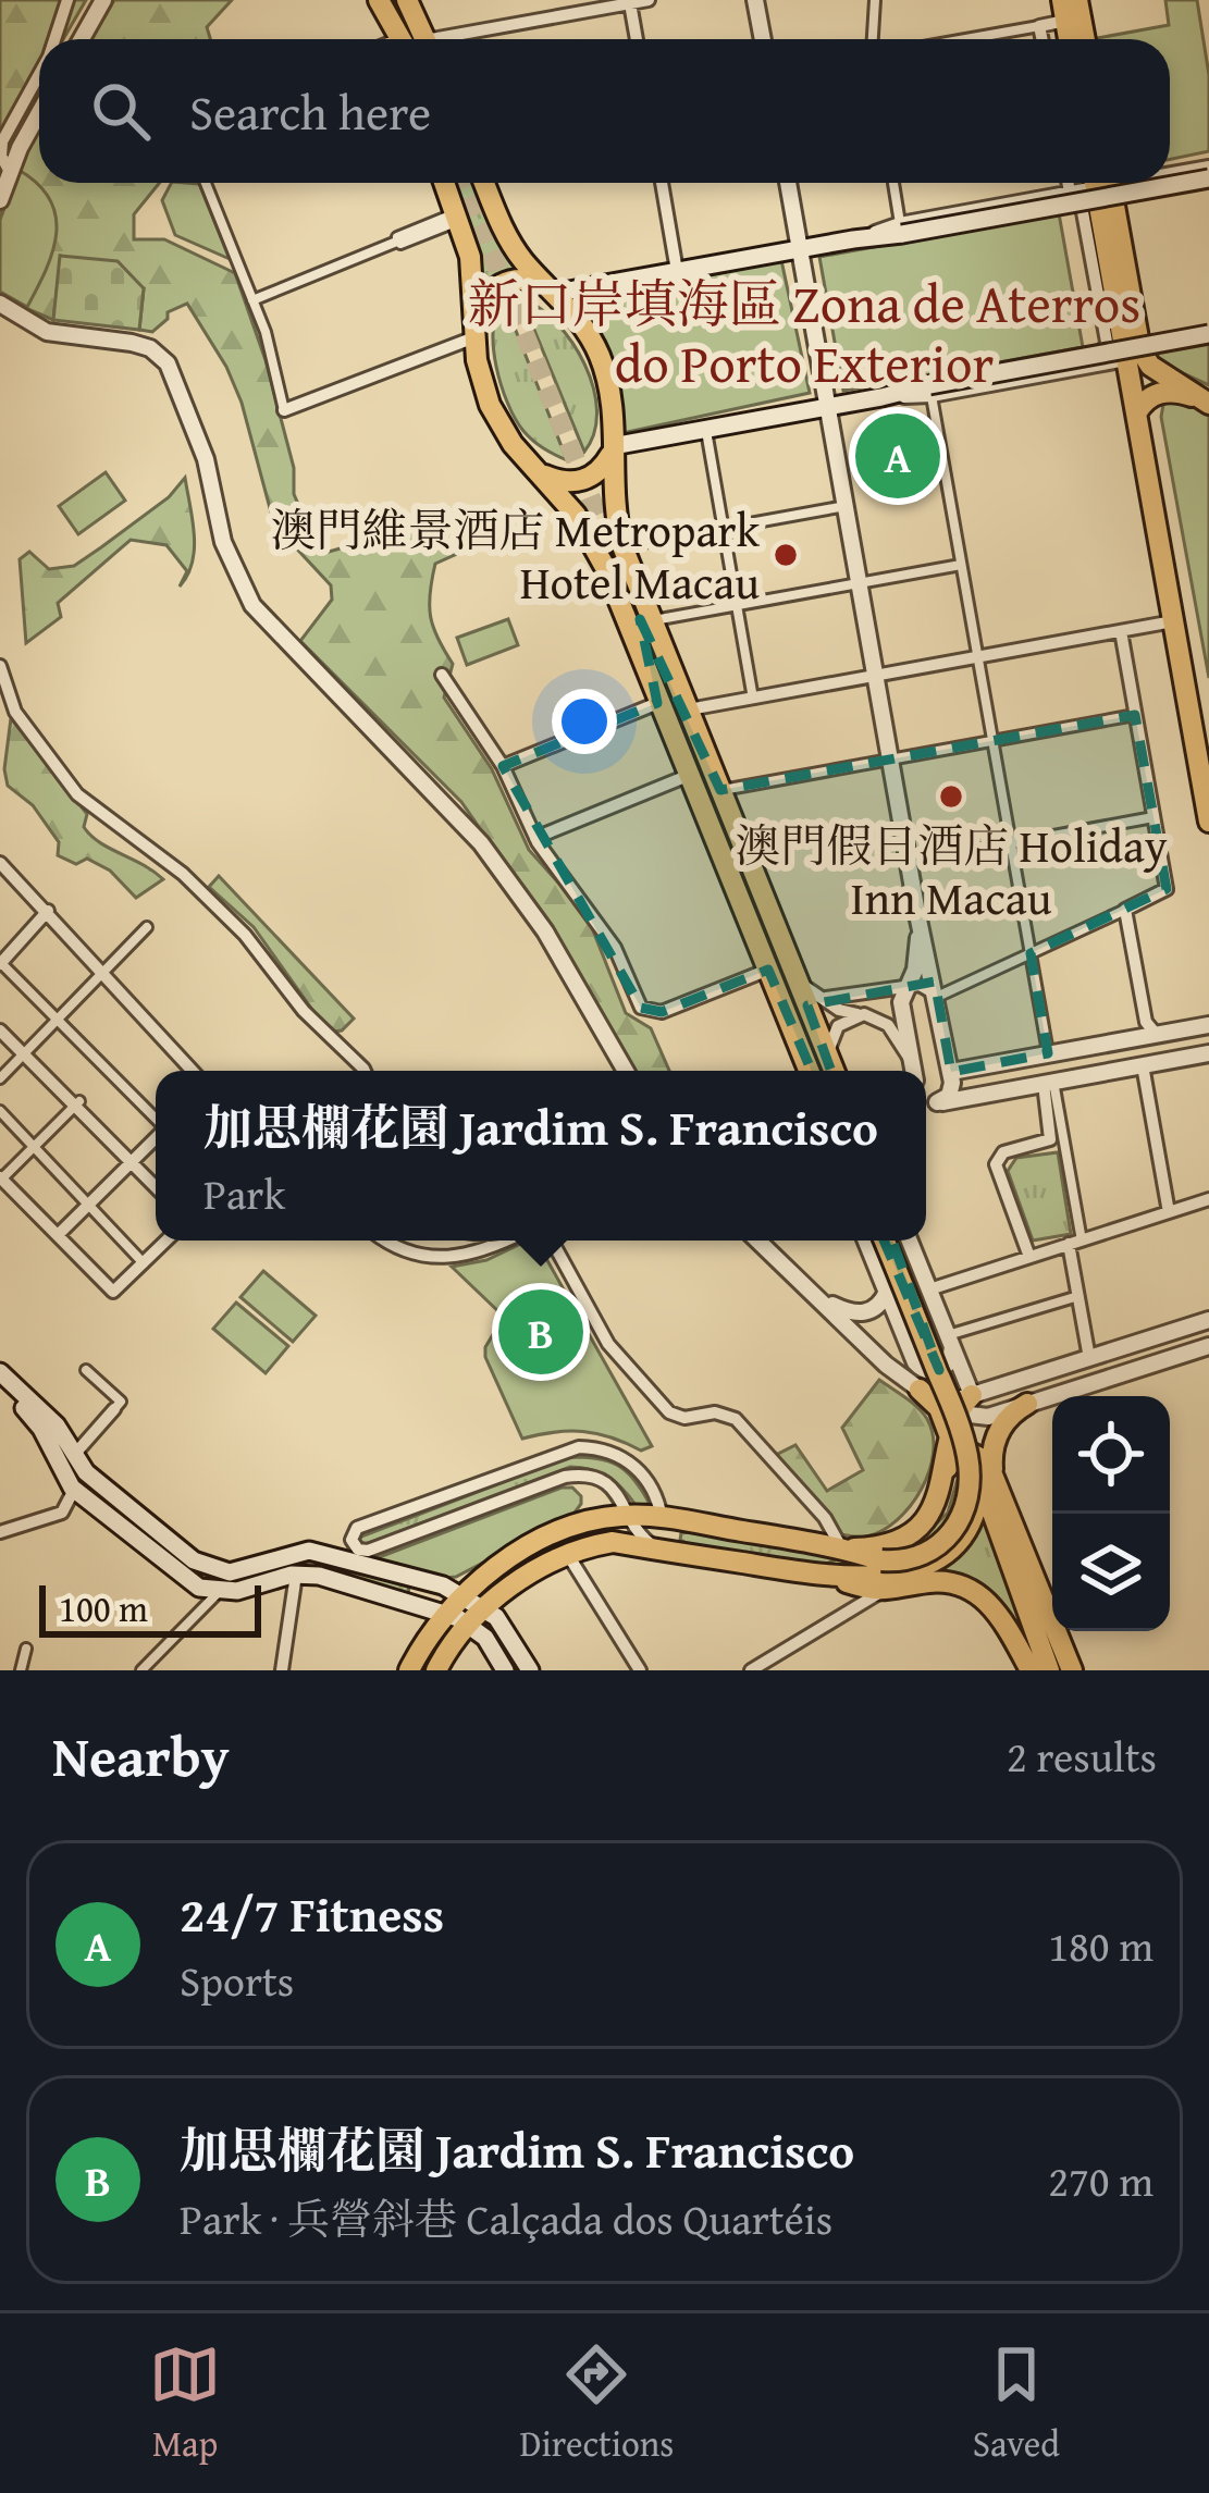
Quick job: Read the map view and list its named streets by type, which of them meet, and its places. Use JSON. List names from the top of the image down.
{
  "districts": ["新口岸填海區 Zona de Aterros do Porto Exterior"],
  "places": ["澳門維景酒店 Metropark Hotel Macau", "澳門假日酒店 Holiday Inn Macau"],
  "scale_bar": "100 m",
  "page": {
    "search": "Search here",
    "pins": ["A", "B"],
    "popup": ["加思欄花園 Jardim S. Francisco", "Park"],
    "scale": "100 m",
    "heading": ["Nearby", "2 results"],
    "list": [
      {
        "mark": "A",
        "name": "24/7 Fitness",
        "note": "Sports",
        "value": "180 m"
      },
      {
        "mark": "B",
        "name": "加思欄花園 Jardim S. Francisco",
        "note": "Park · 兵營斜巷 Calçada dos Quartéis",
        "value": "270 m"
      }
    ],
    "nav": ["Map", "Directions", "Saved"]
  }
}
